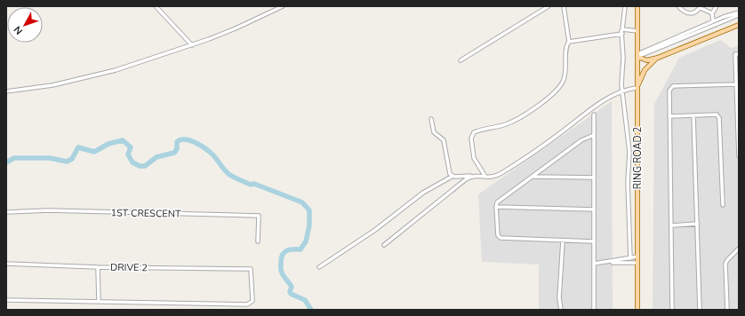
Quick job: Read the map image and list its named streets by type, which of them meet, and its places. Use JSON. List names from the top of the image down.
{
  "streets": {
    "main road": ["RING ROAD 2"],
    "street": ["1ST CRESCENT", "DRIVE 2"]
  },
  "north": "bottom left"
}
